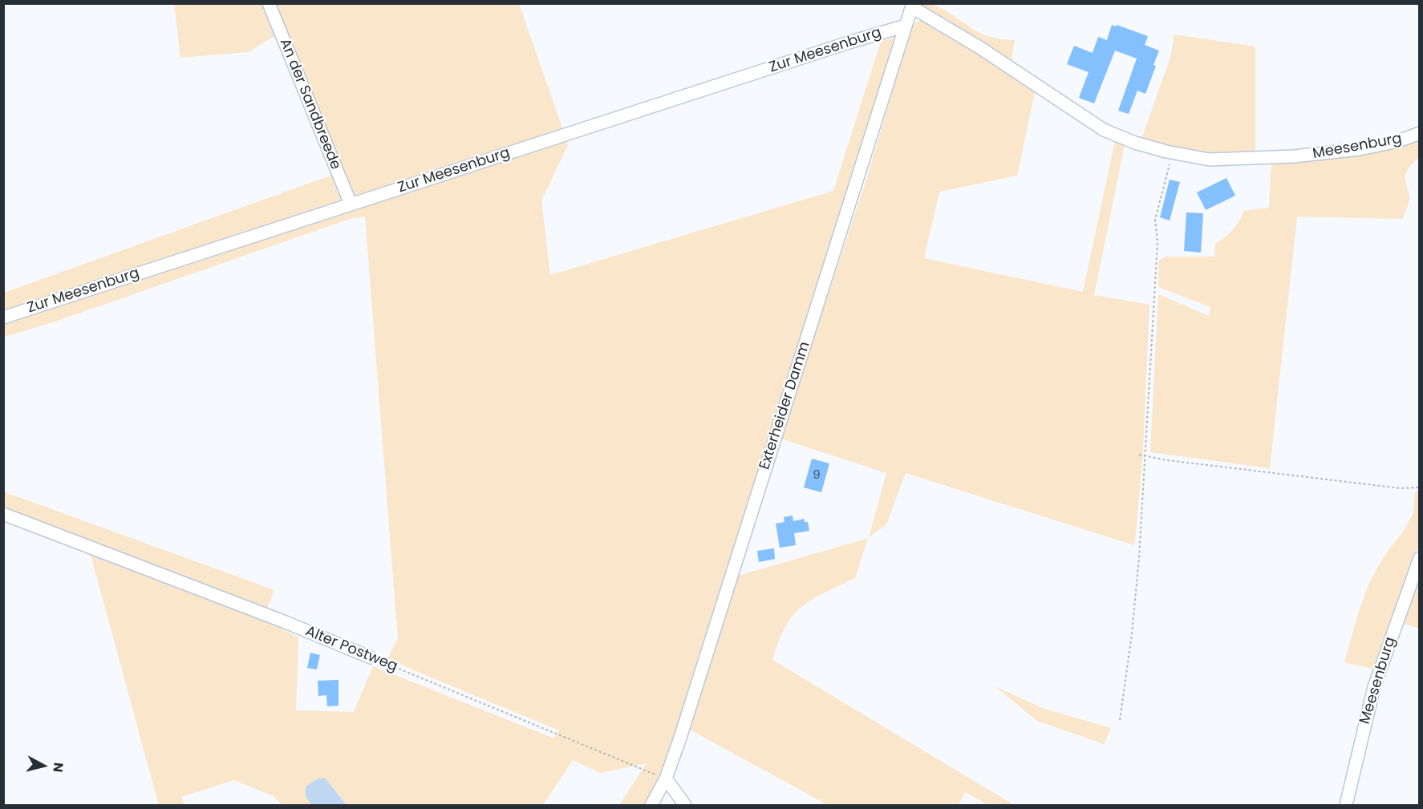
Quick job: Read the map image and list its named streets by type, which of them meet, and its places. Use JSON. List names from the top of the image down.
{
  "streets": {
    "street": [
      "Zur Meesenburg",
      "An der Sandbreede",
      "Meesenburg",
      "Exterheider Damm",
      "Alter Postweg"
    ]
  },
  "crossings": [
    ["Zur Meesenburg", "An der Sandbreede"],
    ["Zur Meesenburg", "Exterheider Damm"],
    ["Exterheider Damm", "Alter Postweg"]
  ],
  "house_numbers": ["9"],
  "north": "right"
}
